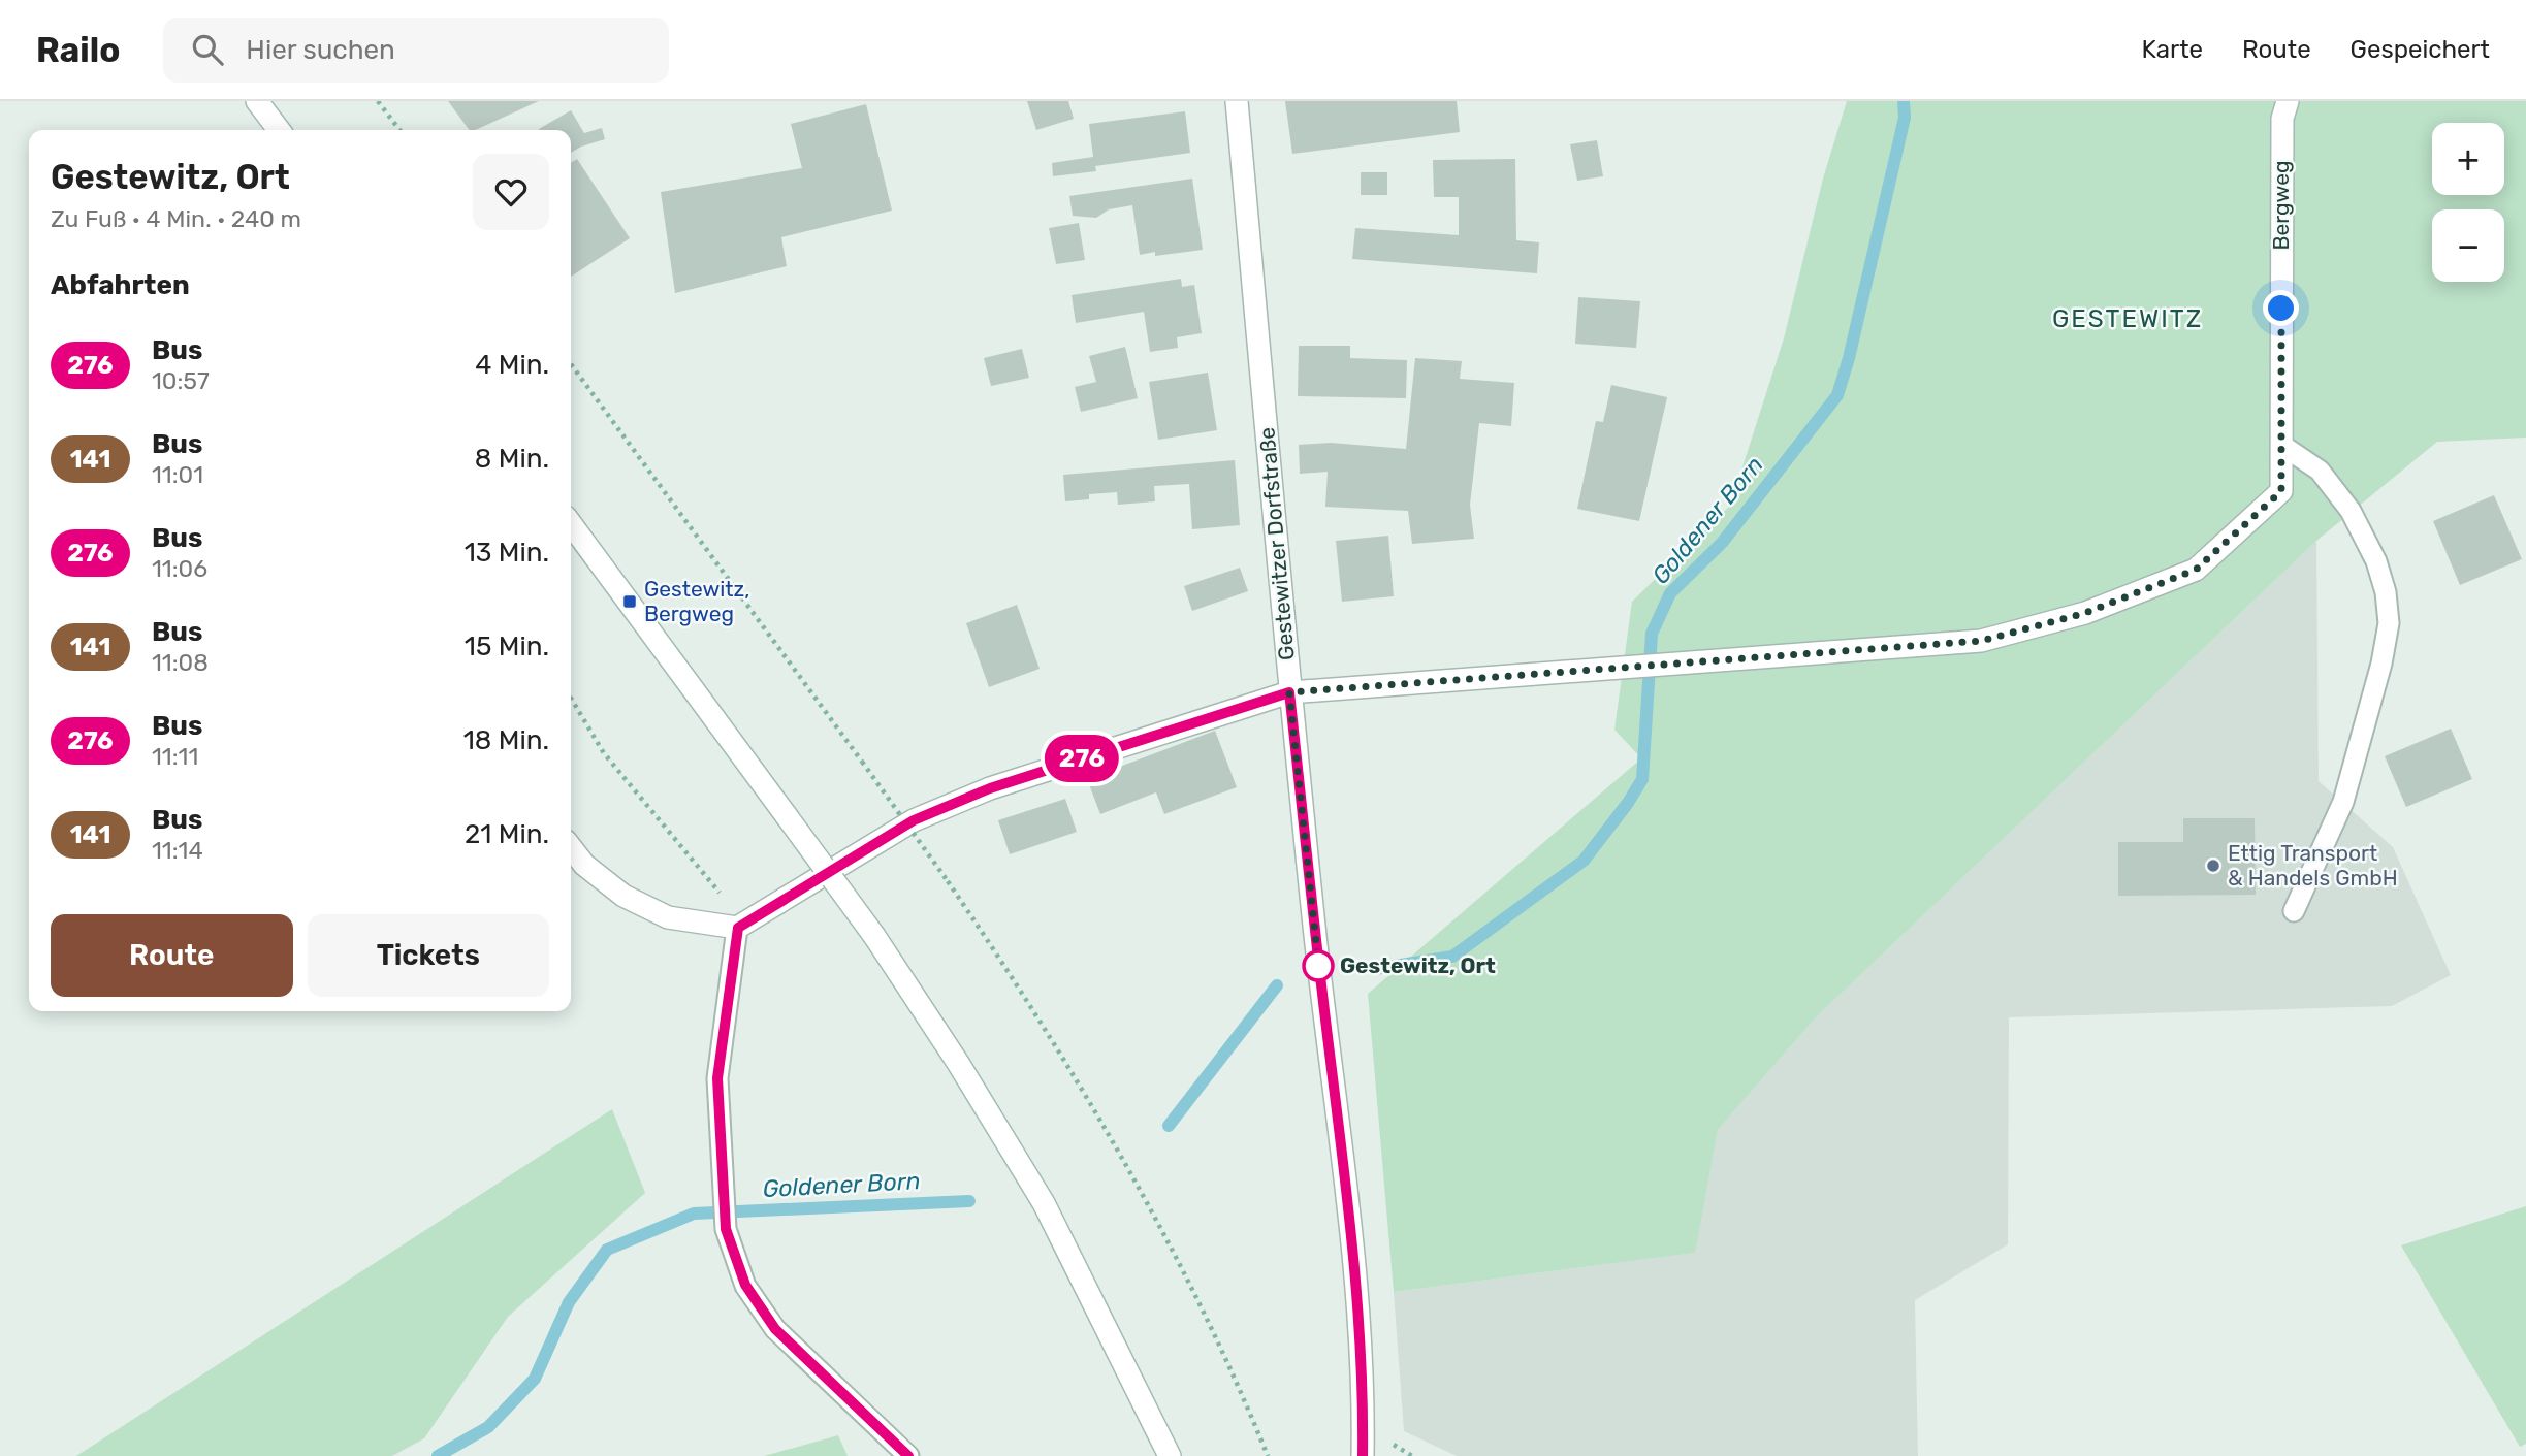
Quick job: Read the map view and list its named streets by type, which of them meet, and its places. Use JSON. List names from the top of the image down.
{
  "streets": {
    "street": ["Bergweg", "Gestewitzer Dorfstraße"]
  },
  "crossings": [
    ["Bergweg", "Gestewitzer Dorfstraße"]
  ],
  "districts": ["GESTEWITZ"],
  "water": ["Goldener Born"],
  "places": {
    "transit": ["Gestewitz, Bergweg"],
    "other": ["Ettig Transport & Handels GmbH", "Gestewitz, Ort"]
  },
  "lines": ["bus line 276"],
  "page": {
    "header": "Railo",
    "search": "Hier suchen",
    "nav": ["Karte", "Route", "Gespeichert"],
    "on_map": "276",
    "map_buttons": ["+", "−"],
    "heading": [
      ["Gestewitz, Ort", "Zu Fuß · 4 Min. · 240 m"],
      "Abfahrten"
    ],
    "list": [
      {
        "mark": "276",
        "name": "Bus",
        "note": "10:57",
        "value": "4 Min."
      },
      {
        "mark": "141",
        "name": "Bus",
        "note": "11:01",
        "value": "8 Min."
      },
      {
        "mark": "276",
        "name": "Bus",
        "note": "11:06",
        "value": "13 Min."
      },
      {
        "mark": "141",
        "name": "Bus",
        "note": "11:08",
        "value": "15 Min."
      },
      {
        "mark": "276",
        "name": "Bus",
        "note": "11:11",
        "value": "18 Min."
      },
      {
        "mark": "141",
        "name": "Bus",
        "note": "11:14",
        "value": "21 Min."
      }
    ],
    "buttons": ["Route", "Tickets"]
  }
}
